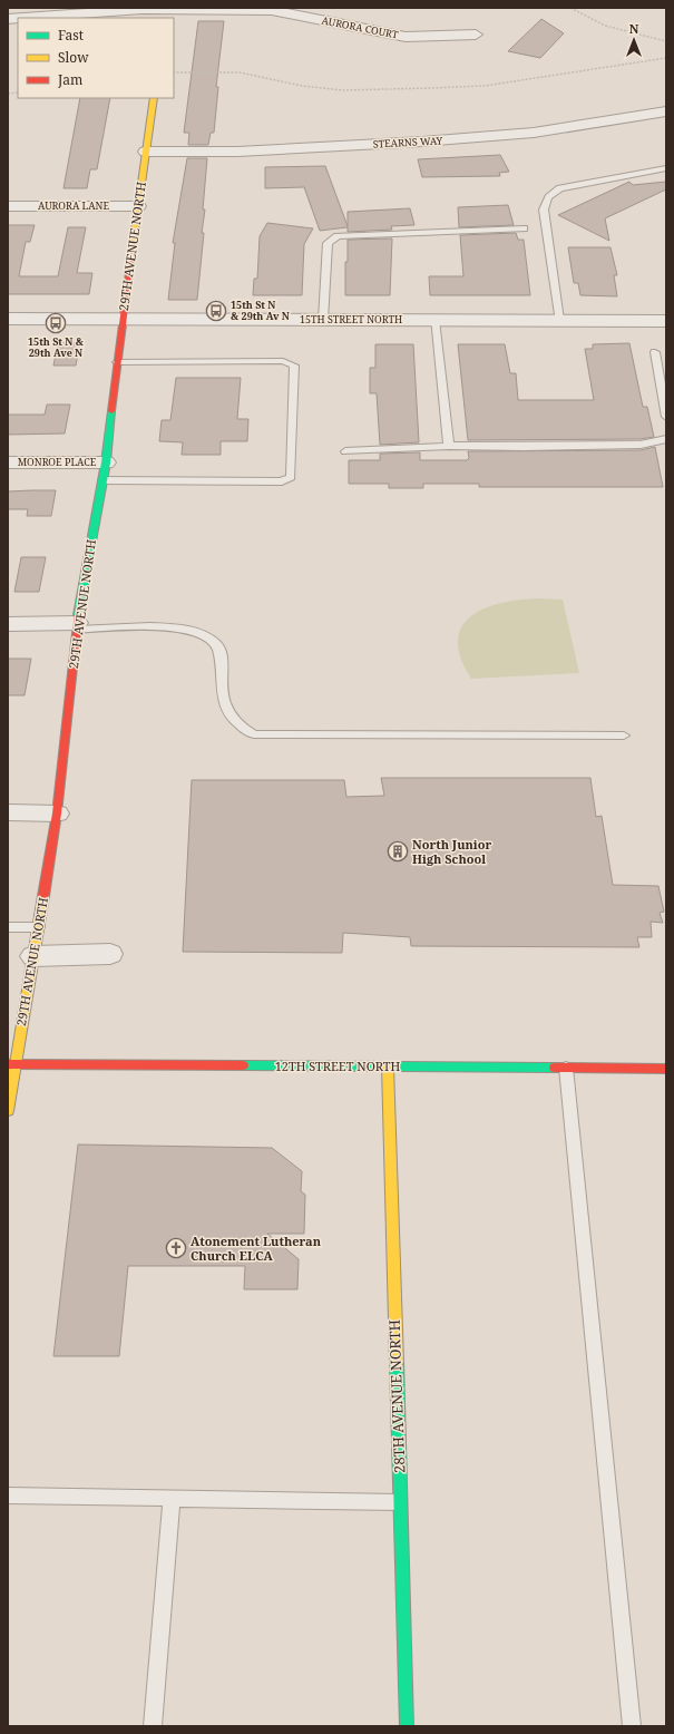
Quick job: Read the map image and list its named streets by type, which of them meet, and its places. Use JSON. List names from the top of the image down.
{
  "streets": {
    "street": [
      "AURORA COURT",
      "STEARNS WAY",
      "AURORA LANE",
      "29TH AVENUE NORTH",
      "15TH STREET NORTH",
      "MONROE PLACE",
      "12TH STREET NORTH",
      "28TH AVENUE NORTH"
    ]
  },
  "crossings": [
    ["STEARNS WAY", "29TH AVENUE NORTH"],
    ["AURORA LANE", "29TH AVENUE NORTH"],
    ["29TH AVENUE NORTH", "15TH STREET NORTH"],
    ["29TH AVENUE NORTH", "MONROE PLACE"],
    ["29TH AVENUE NORTH", "12TH STREET NORTH"],
    ["12TH STREET NORTH", "28TH AVENUE NORTH"]
  ],
  "places": {
    "bus stop": ["15th St N & 29th Av N", "15th St N & 29th Ave N"],
    "building": ["North Junior High School"],
    "church": ["Atonement Lutheran Church ELCA"]
  },
  "legend": ["Fast", "Slow", "Jam"],
  "north": "top"
}
